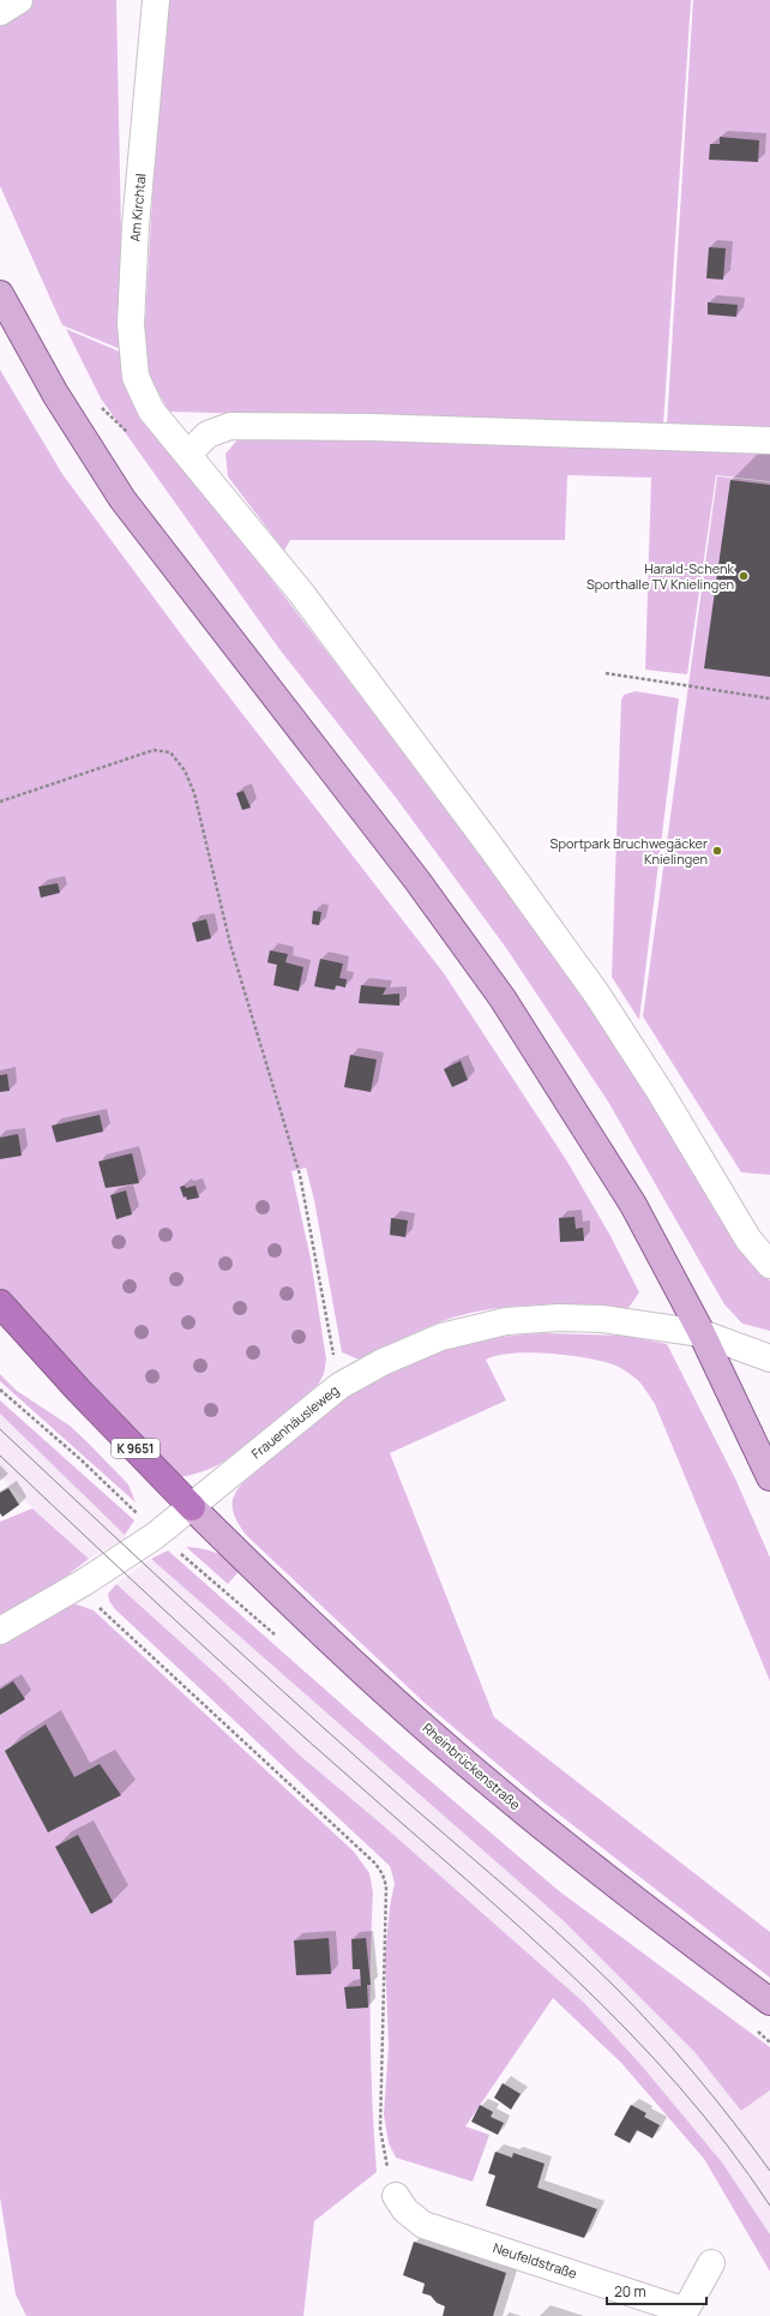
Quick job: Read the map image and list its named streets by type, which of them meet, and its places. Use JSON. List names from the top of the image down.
{
  "streets": {
    "highway": ["K 9651"],
    "main road": ["Rheinbrückenstraße"],
    "street": ["Am Kirchtal", "Frauenhäusleweg", "Neufeldstraße"]
  },
  "crossings": [
    ["Frauenhäusleweg", "K 9651"],
    ["Frauenhäusleweg", "Rheinbrückenstraße"],
    ["K 9651", "Rheinbrückenstraße"]
  ],
  "places": ["Harald-Schenk Sporthalle TV Knielingen", "Sportpark Bruchwegäcker Knielingen"],
  "scale_bar": "20 m"
}
